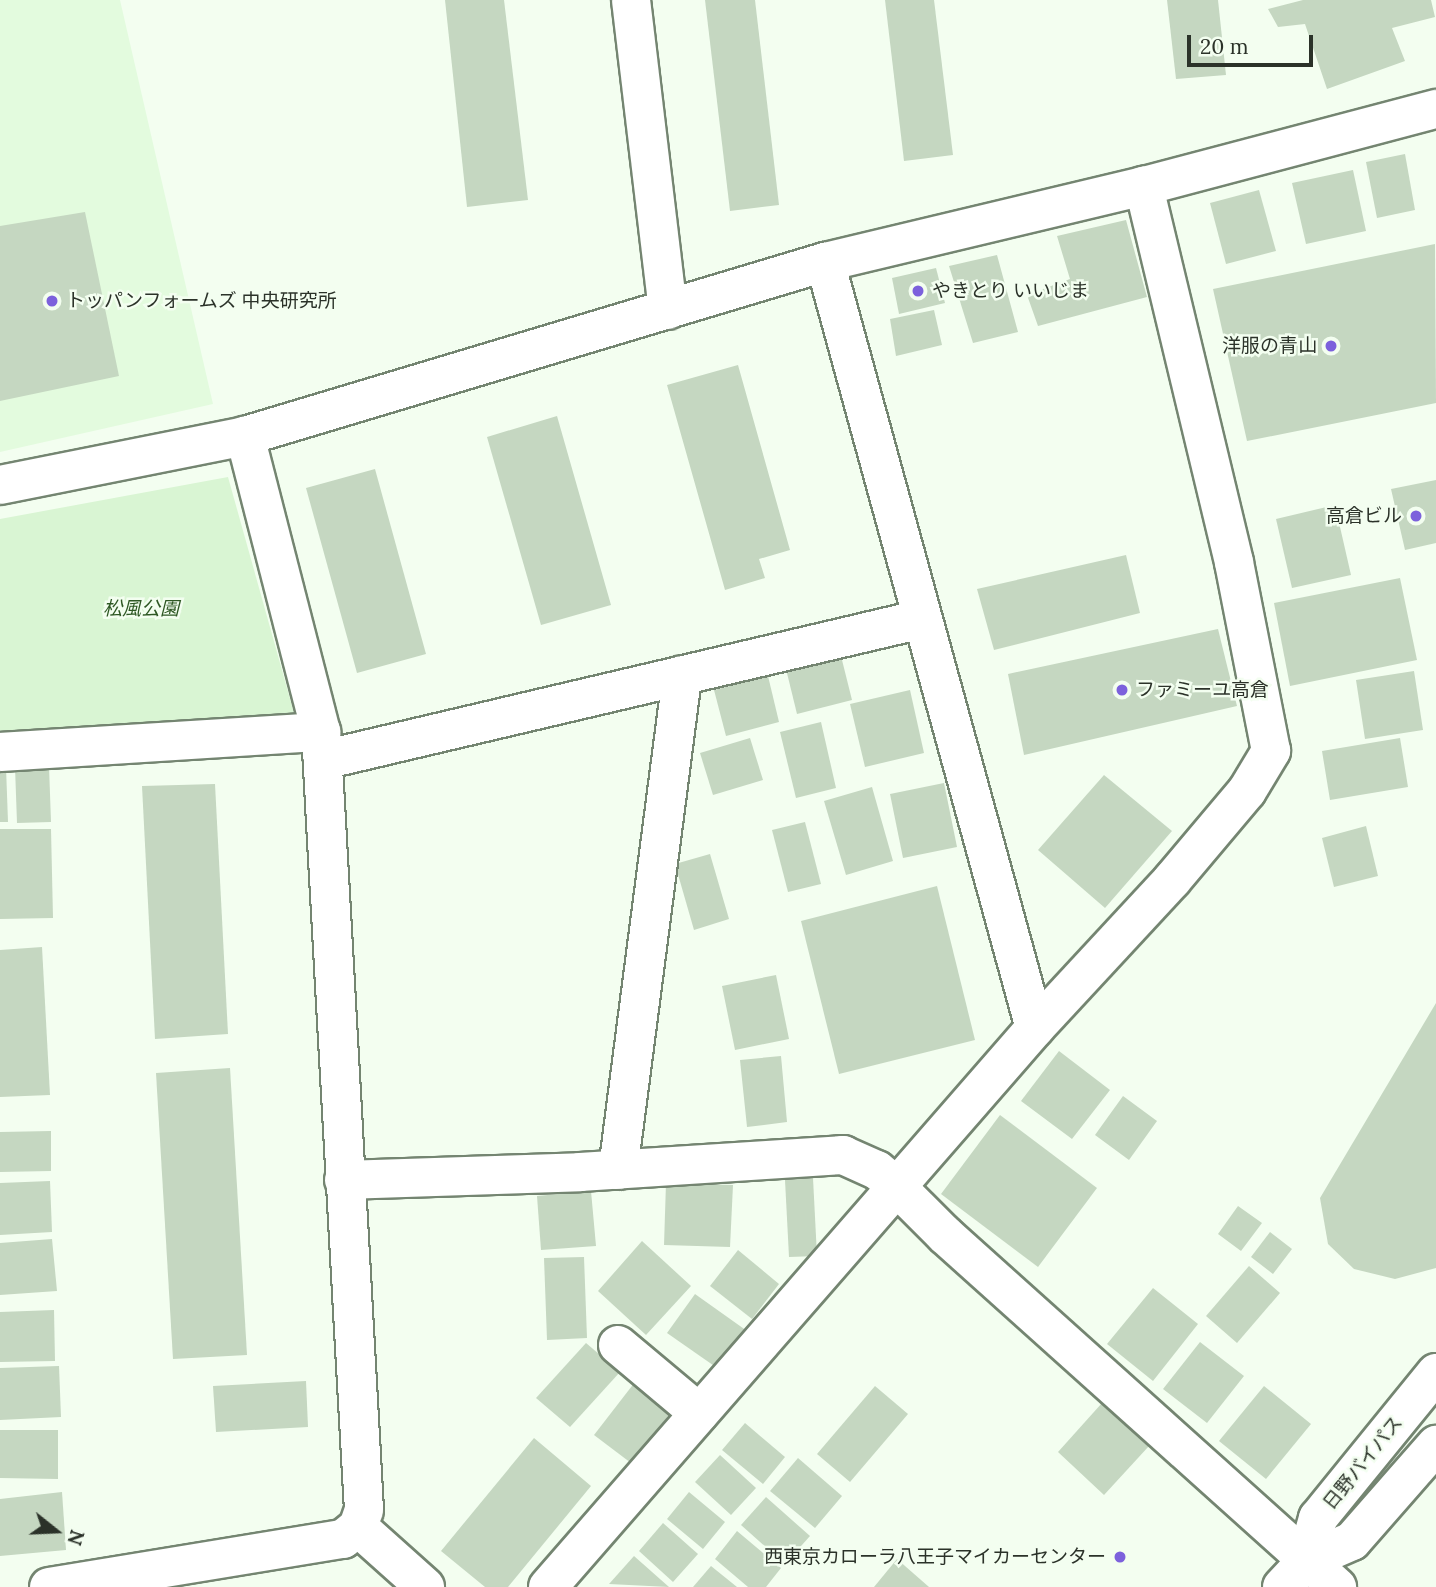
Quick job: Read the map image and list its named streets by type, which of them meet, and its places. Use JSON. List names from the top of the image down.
{
  "streets": {
    "main road": ["日野バイパス"]
  },
  "parks": ["松風公園"],
  "places": [
    "やきとり いいじま",
    "トッパンフォームズ 中央研究所",
    "洋服の青山",
    "高倉ビル",
    "ファミーユ高倉",
    "西東京カローラ八王子マイカーセンター"
  ],
  "scale_bar": "20 m",
  "north": "right"
}
